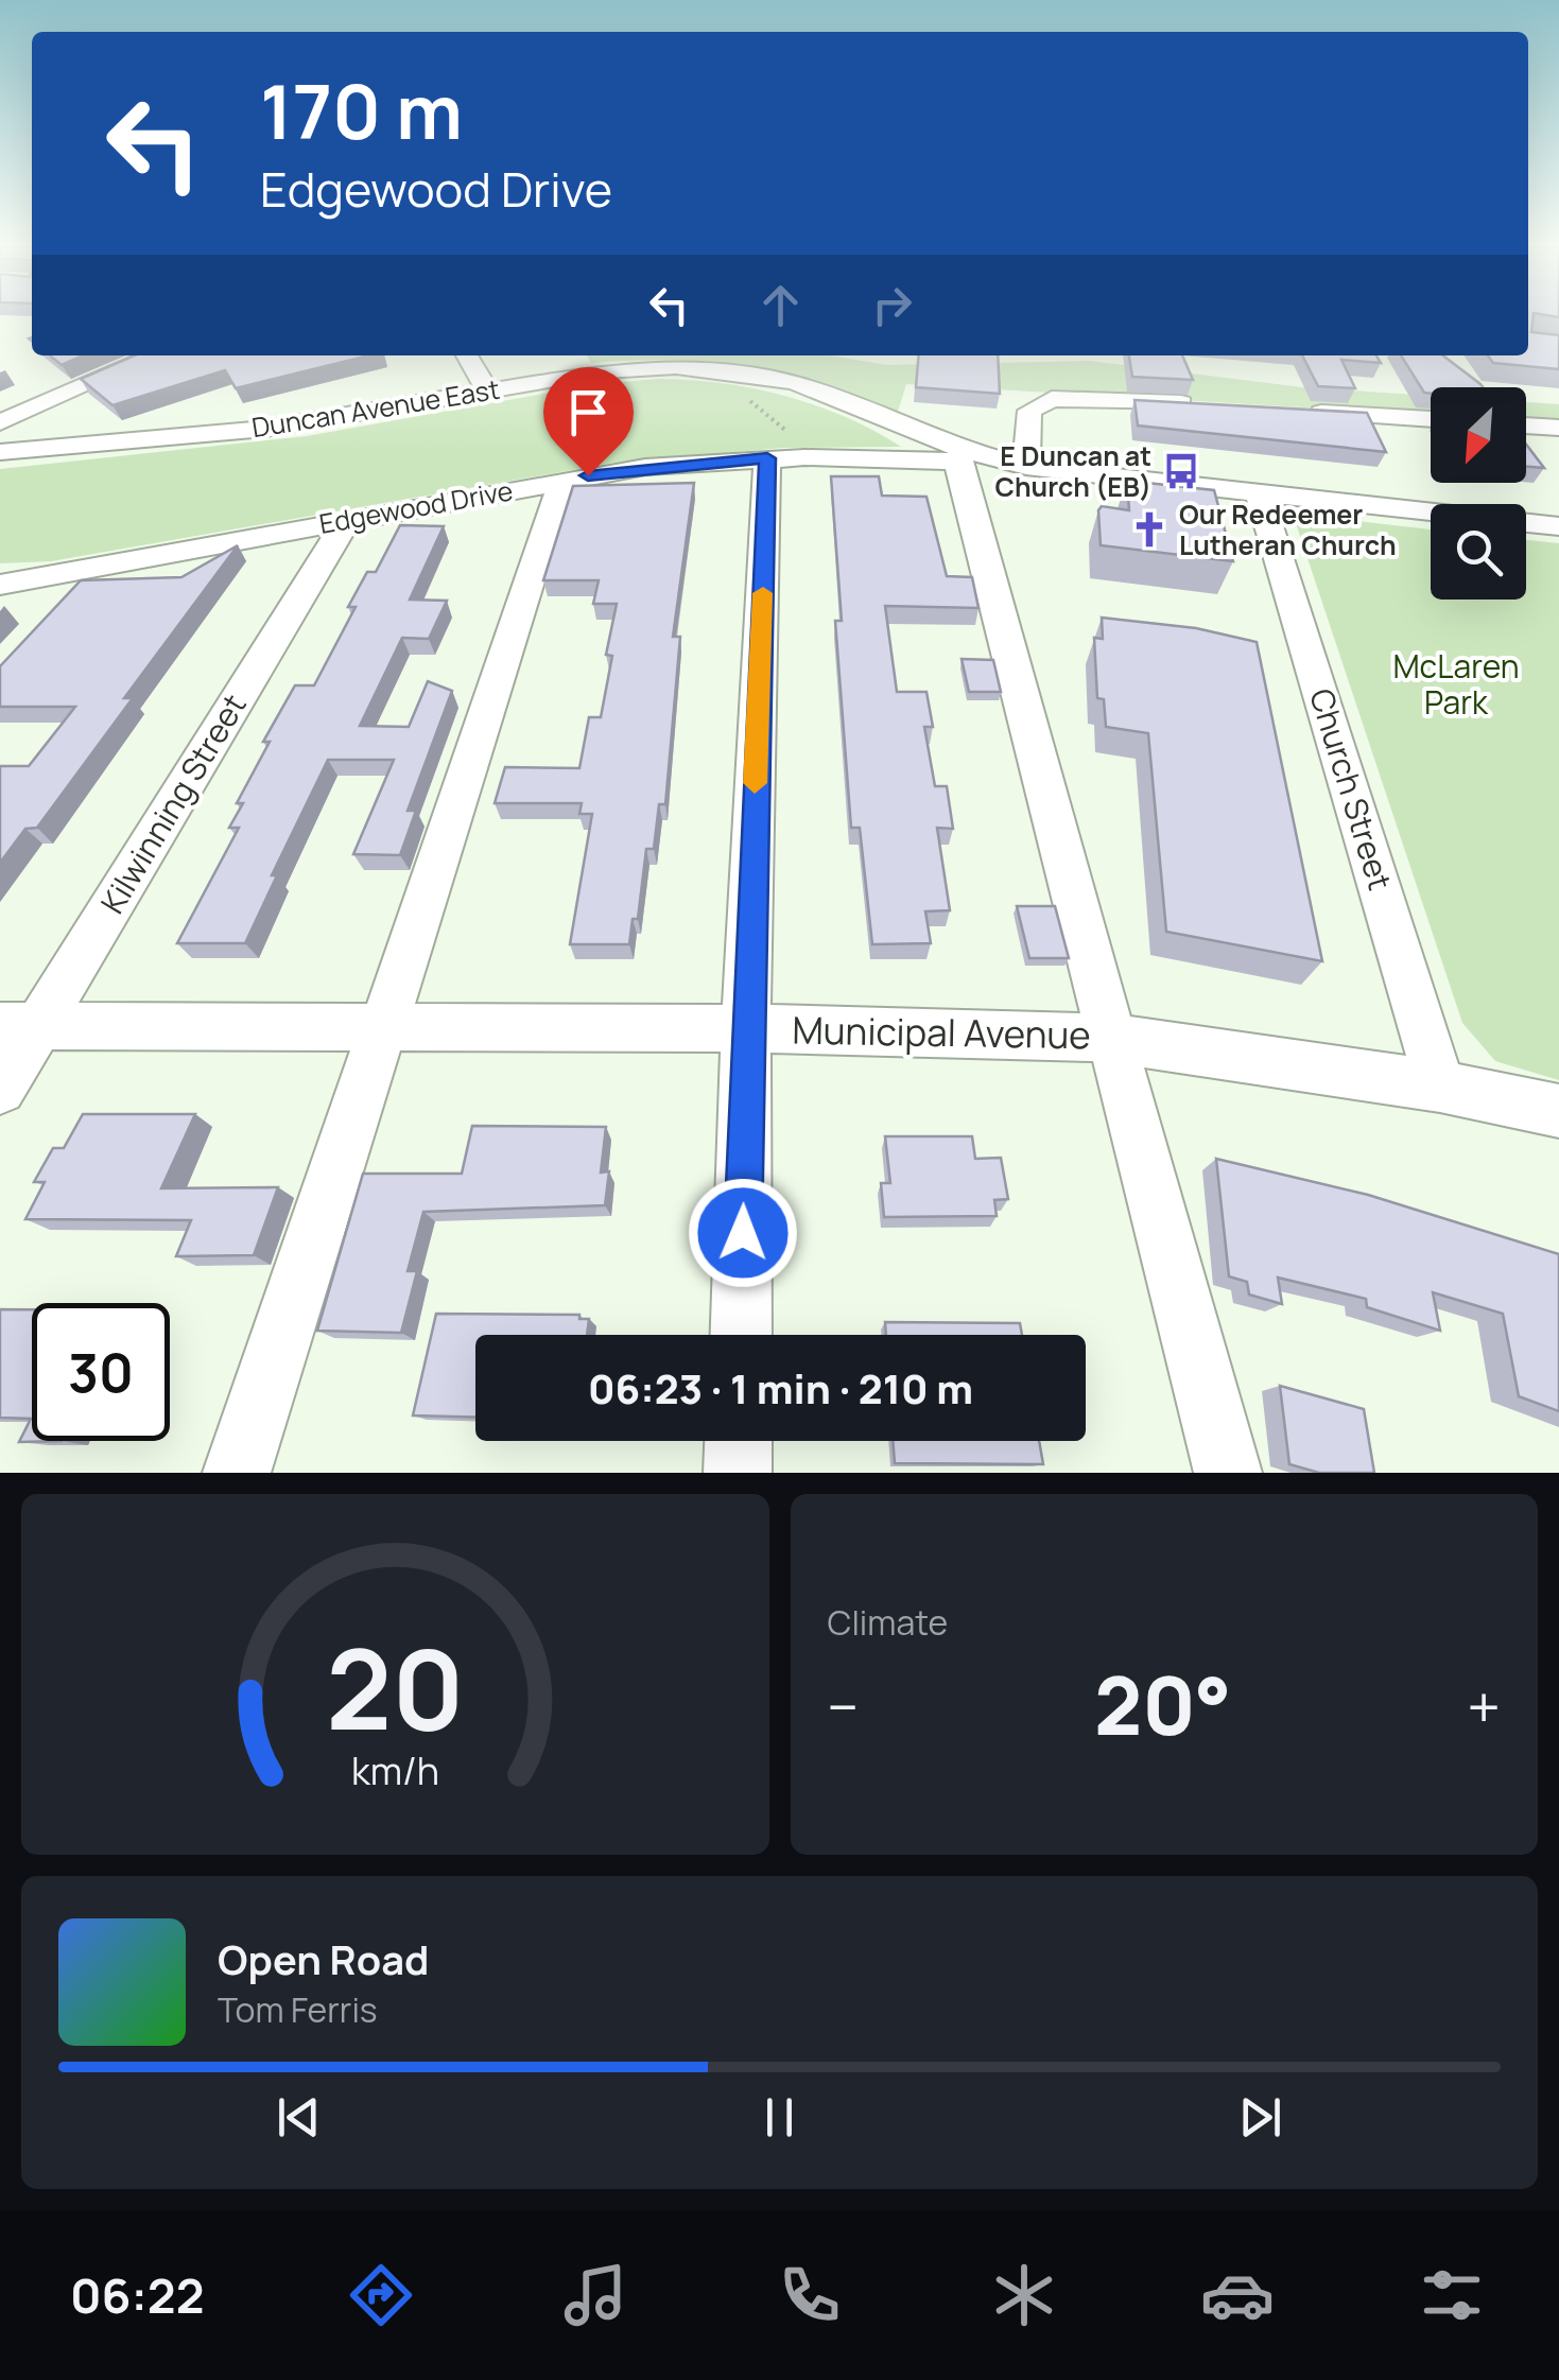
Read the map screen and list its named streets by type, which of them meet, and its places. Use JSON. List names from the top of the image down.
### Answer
{
  "streets": {
    "street": [
      "Duncan Avenue East",
      "Edgewood Drive",
      "Church Street",
      "Kilwinning Street",
      "Municipal Avenue"
    ]
  },
  "crossings": [
    ["Duncan Avenue East", "Edgewood Drive"],
    ["Duncan Avenue East", "Church Street"],
    ["Edgewood Drive", "Kilwinning Street"],
    ["Church Street", "Municipal Avenue"],
    ["Kilwinning Street", "Municipal Avenue"]
  ],
  "parks": ["McLaren Park"],
  "places": {
    "bus stop": ["E Duncan at Church (EB)"],
    "church": ["Our Redeemer Lutheran Church"]
  },
  "north": "bottom left",
  "page": {
    "turn": ["170 m", "Edgewood Drive"],
    "limit": "30",
    "trip": "06:23 · 1 min · 210 m",
    "tile": "Climate",
    "heat": ["−", "20°", "+"],
    "song": ["Open Road", "Tom Ferris"],
    "tabs": "06:22",
    "gauge": ["20", "km/h"]
  }
}
